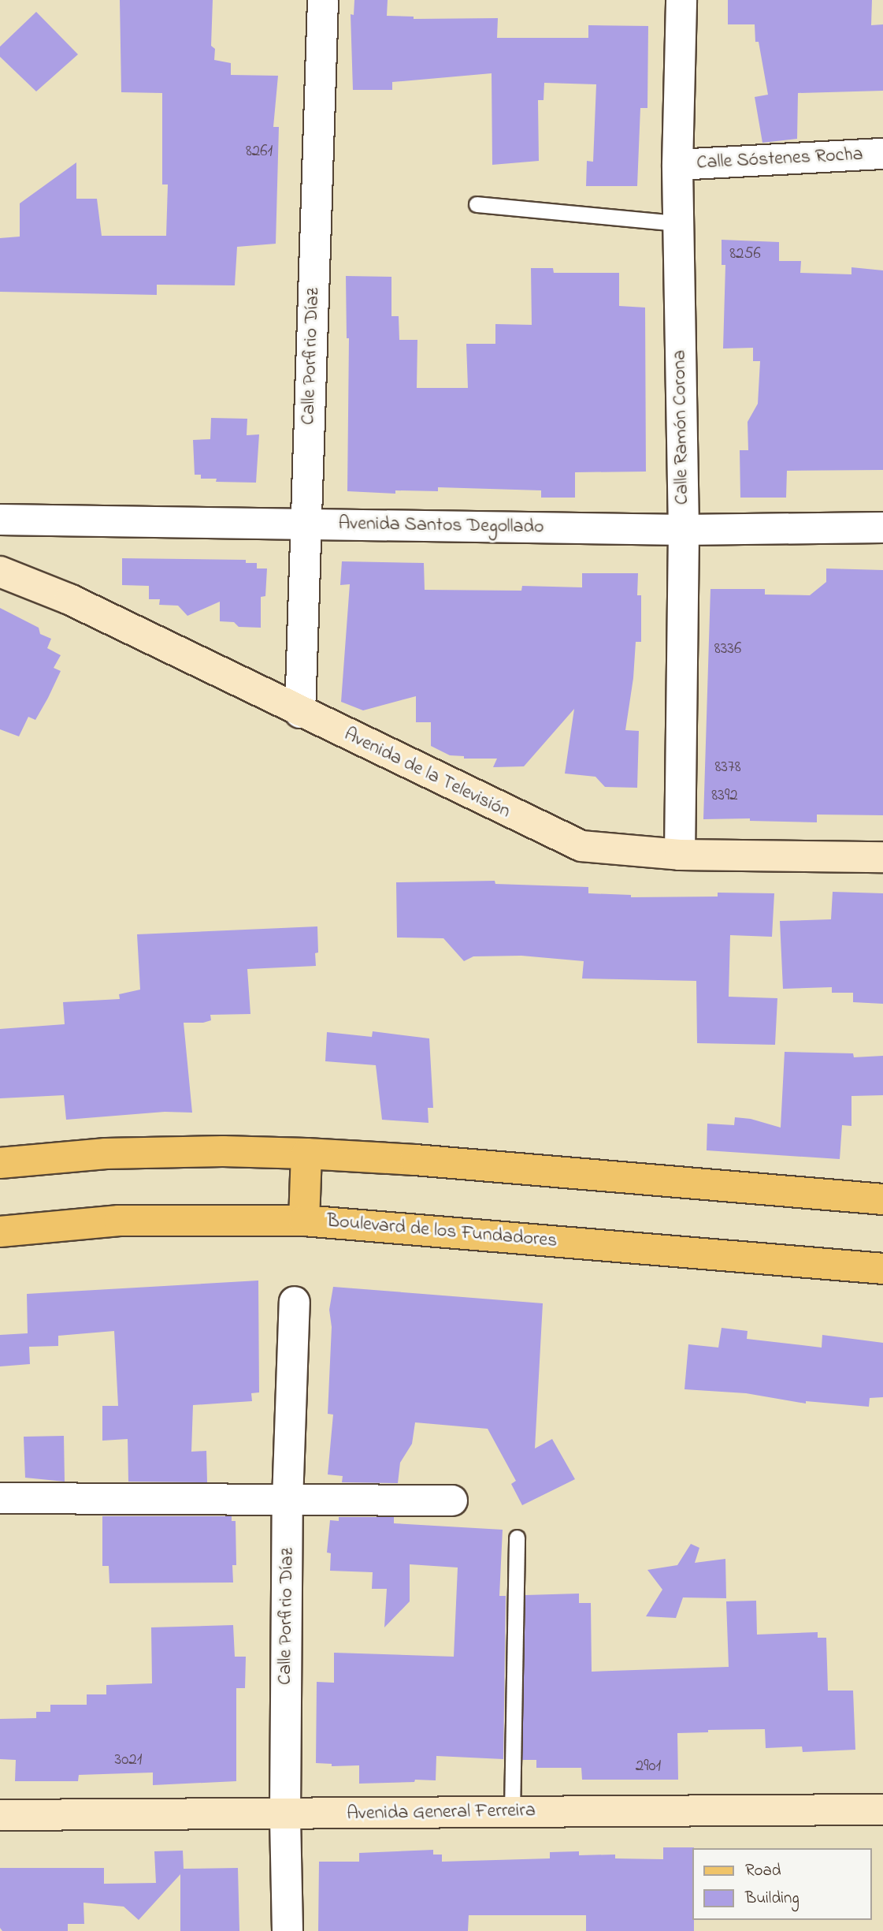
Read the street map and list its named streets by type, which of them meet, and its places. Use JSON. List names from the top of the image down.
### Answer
{
  "streets": {
    "main road": ["Avenida de la Televisión", "Boulevard de los Fundadores", "Avenida General Ferreira"],
    "street": [
      "Calle Sóstenes Rocha",
      "Calle Porfirio Díaz",
      "Calle Ramón Corona",
      "Avenida Santos Degollado"
    ]
  },
  "crossings": [
    ["Calle Sóstenes Rocha", "Calle Ramón Corona"],
    ["Calle Porfirio Díaz", "Avenida Santos Degollado"],
    ["Calle Porfirio Díaz", "Avenida de la Televisión"],
    ["Calle Porfirio Díaz", "Avenida General Ferreira"],
    ["Calle Ramón Corona", "Avenida Santos Degollado"],
    ["Calle Ramón Corona", "Avenida de la Televisión"]
  ],
  "house_numbers": [
    "8261",
    "8256",
    "8336",
    "8378",
    "8392",
    "3021",
    "2901"
  ],
  "legend": ["Road", "Building"]
}
